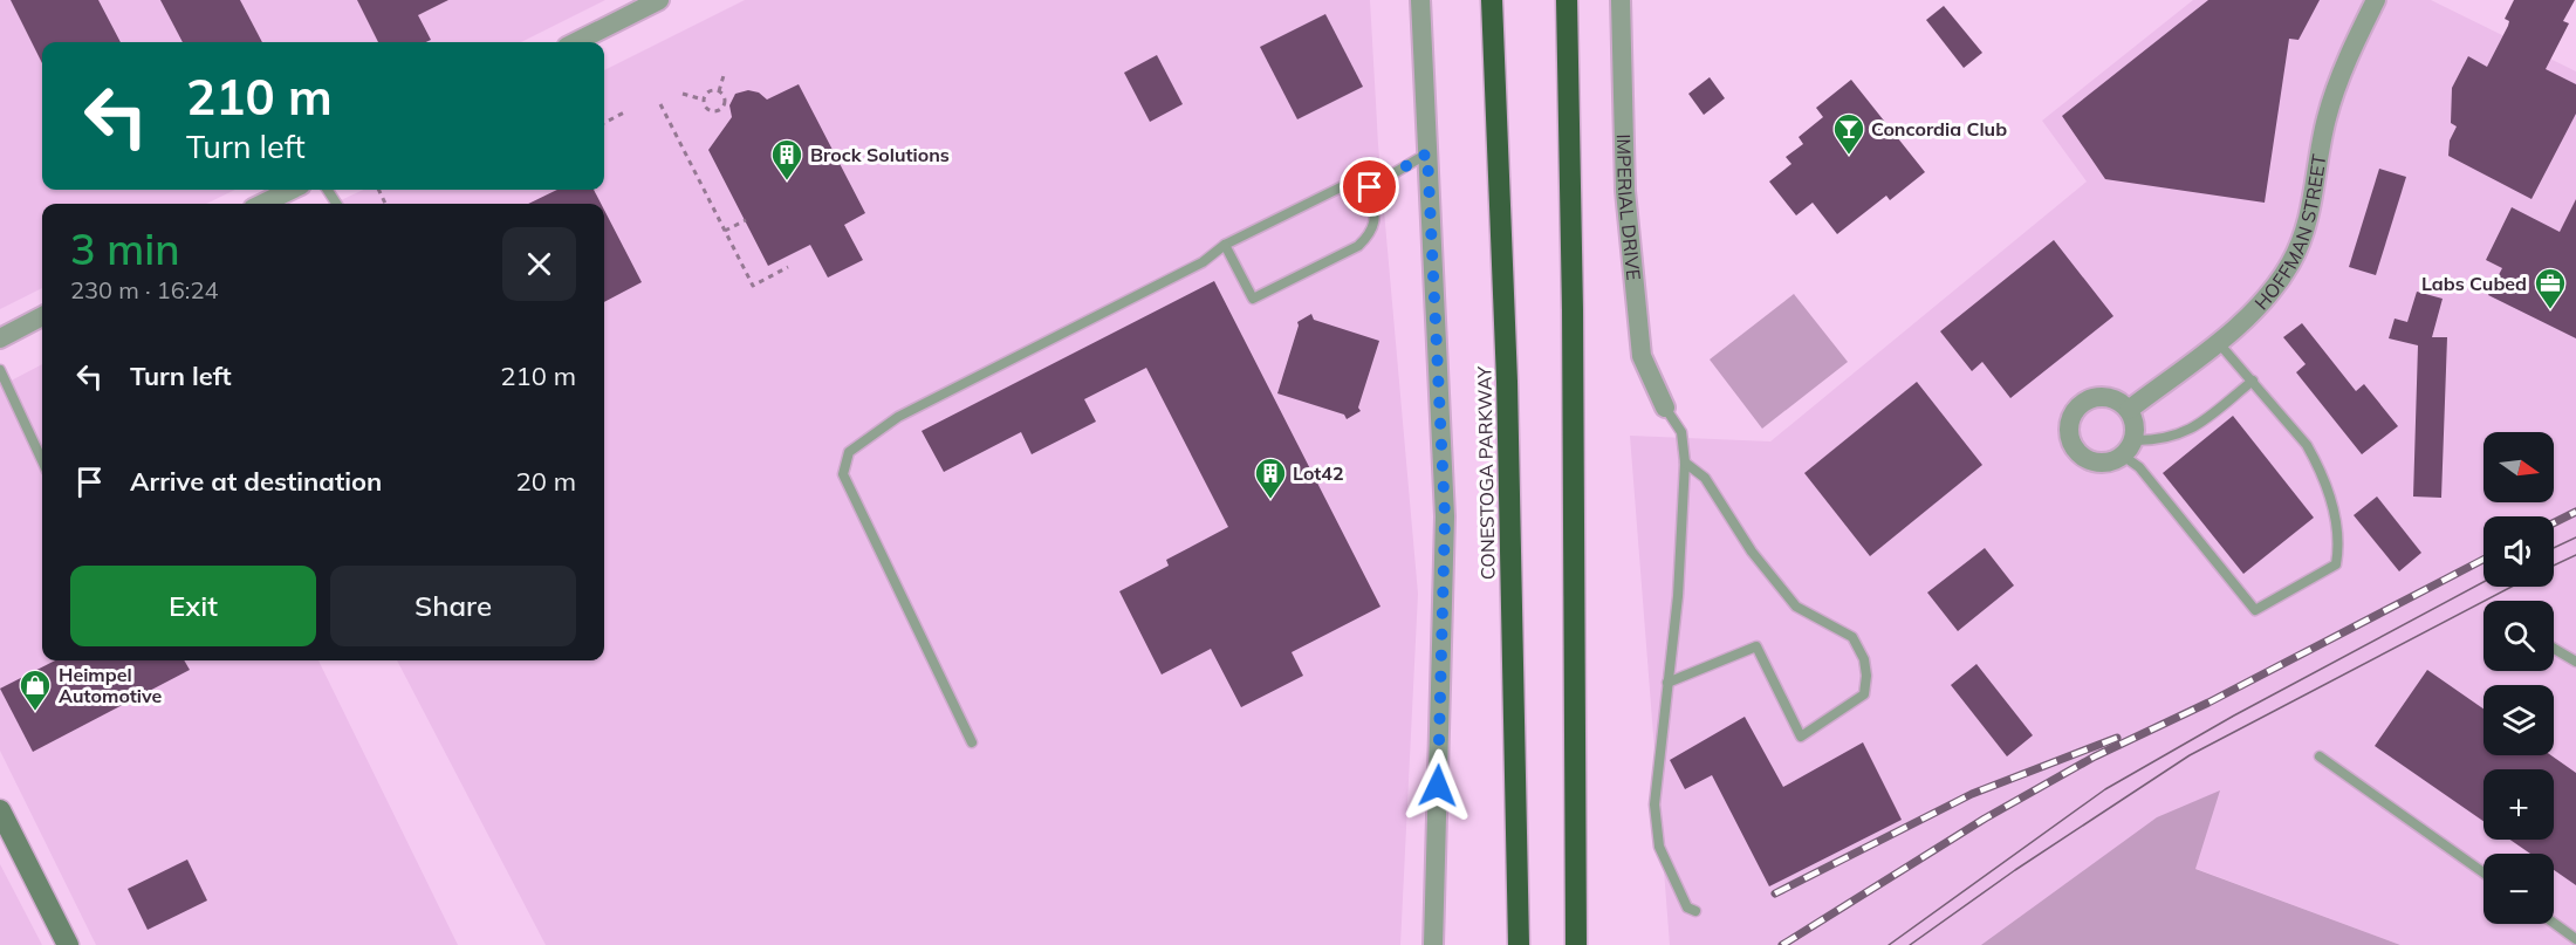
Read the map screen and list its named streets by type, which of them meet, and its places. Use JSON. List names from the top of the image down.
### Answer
{
  "streets": {
    "highway": ["CONESTOGA PARKWAY"],
    "street": ["IMPERIAL DRIVE", "HOFFMAN STREET"]
  },
  "places": {
    "bar": ["Concordia Club"],
    "building": ["Brock Solutions", "Lot42"],
    "office": ["Labs Cubed"],
    "shop": ["Heimpel Automotive"]
  },
  "north": "right",
  "page": {
    "turn": ["210 m", "Turn left"],
    "heading": ["3 min", "230 m · 16:24"],
    "list": [
      {
        "name": "Turn left",
        "value": "210 m"
      },
      {
        "name": "Arrive at destination",
        "value": "20 m"
      }
    ],
    "map_buttons": ["+", "−"],
    "buttons": ["Exit", "Share"]
  }
}
